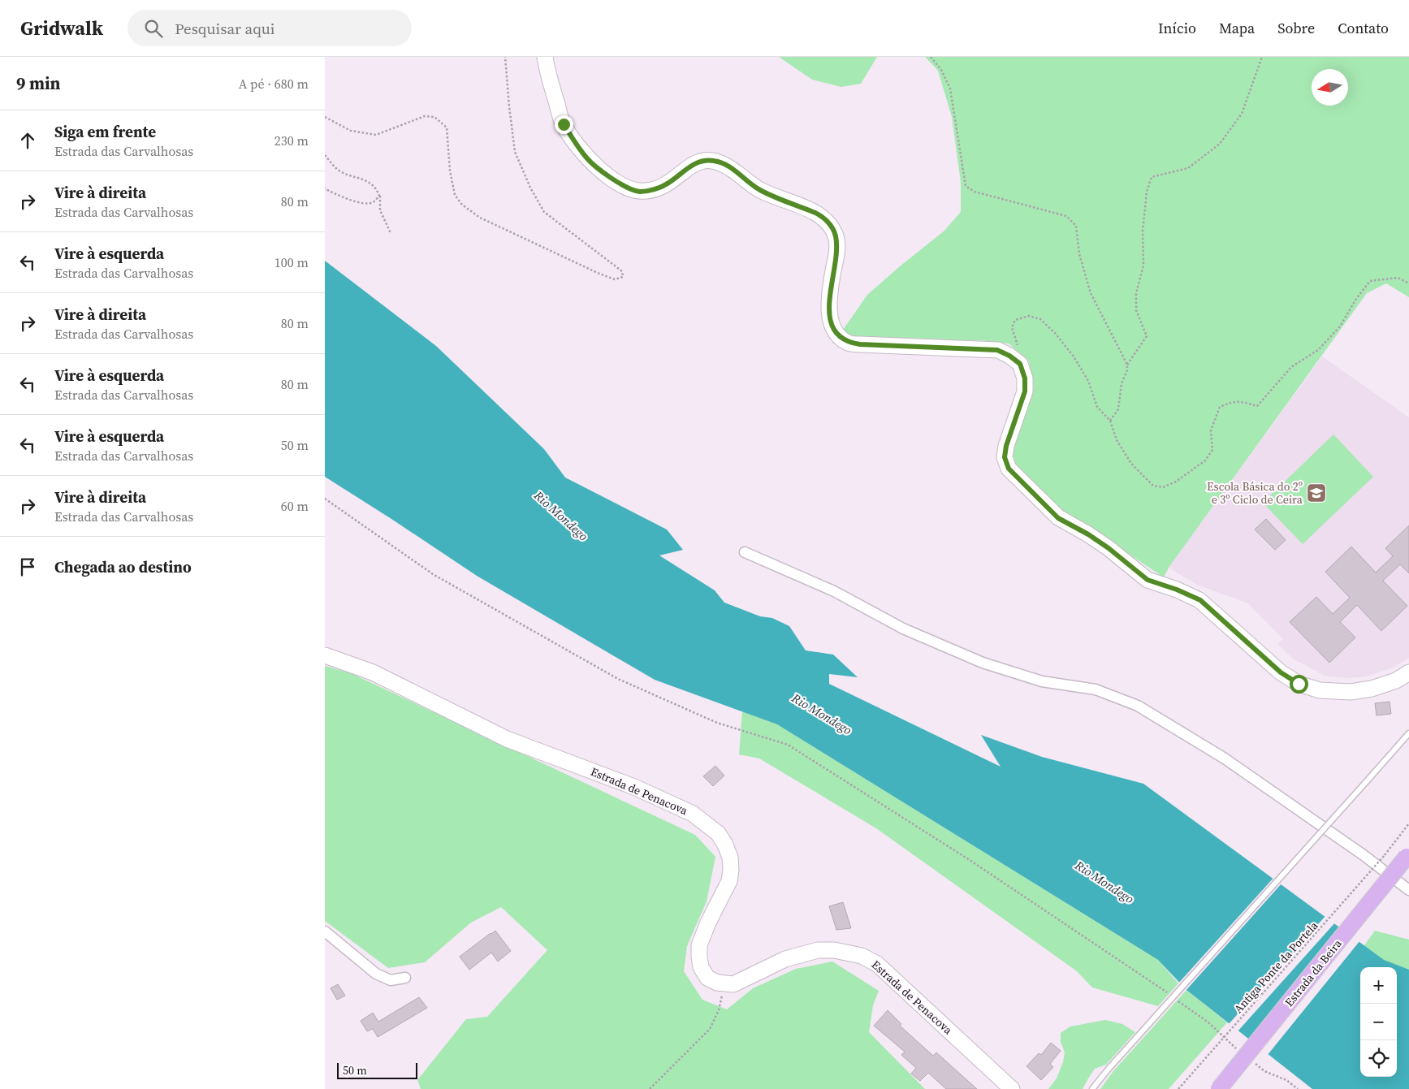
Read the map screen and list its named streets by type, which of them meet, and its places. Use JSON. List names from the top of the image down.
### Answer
{
  "streets": {
    "main road": ["Estrada da Beira"],
    "street": ["Estrada de Penacova"],
    "path": ["Antiga Ponte da Portela"]
  },
  "water": ["Rio Mondego"],
  "places": {
    "school or university": ["Escola Básica do 2º e 3º Ciclo de Ceira"]
  },
  "scale_bar": "50 m",
  "north": "left",
  "page": {
    "header": "Gridwalk",
    "search": "Pesquisar aqui",
    "nav": [
      "Início",
      "Mapa",
      "Sobre",
      "Contato"
    ],
    "heading": ["9 min", "A pé · 680 m"],
    "list": [
      ["Siga em frente", "Estrada das Carvalhosas", "230 m"],
      ["Vire à direita", "Estrada das Carvalhosas", "80 m"],
      ["Vire à esquerda", "Estrada das Carvalhosas", "100 m"],
      ["Vire à direita", "Estrada das Carvalhosas", "80 m"],
      ["Vire à esquerda", "Estrada das Carvalhosas", "80 m"],
      ["Vire à esquerda", "Estrada das Carvalhosas", "50 m"],
      ["Vire à direita", "Estrada das Carvalhosas", "60 m"],
      "Chegada ao destino"
    ],
    "map_buttons": ["+", "−"],
    "scale": "50 m"
  }
}
